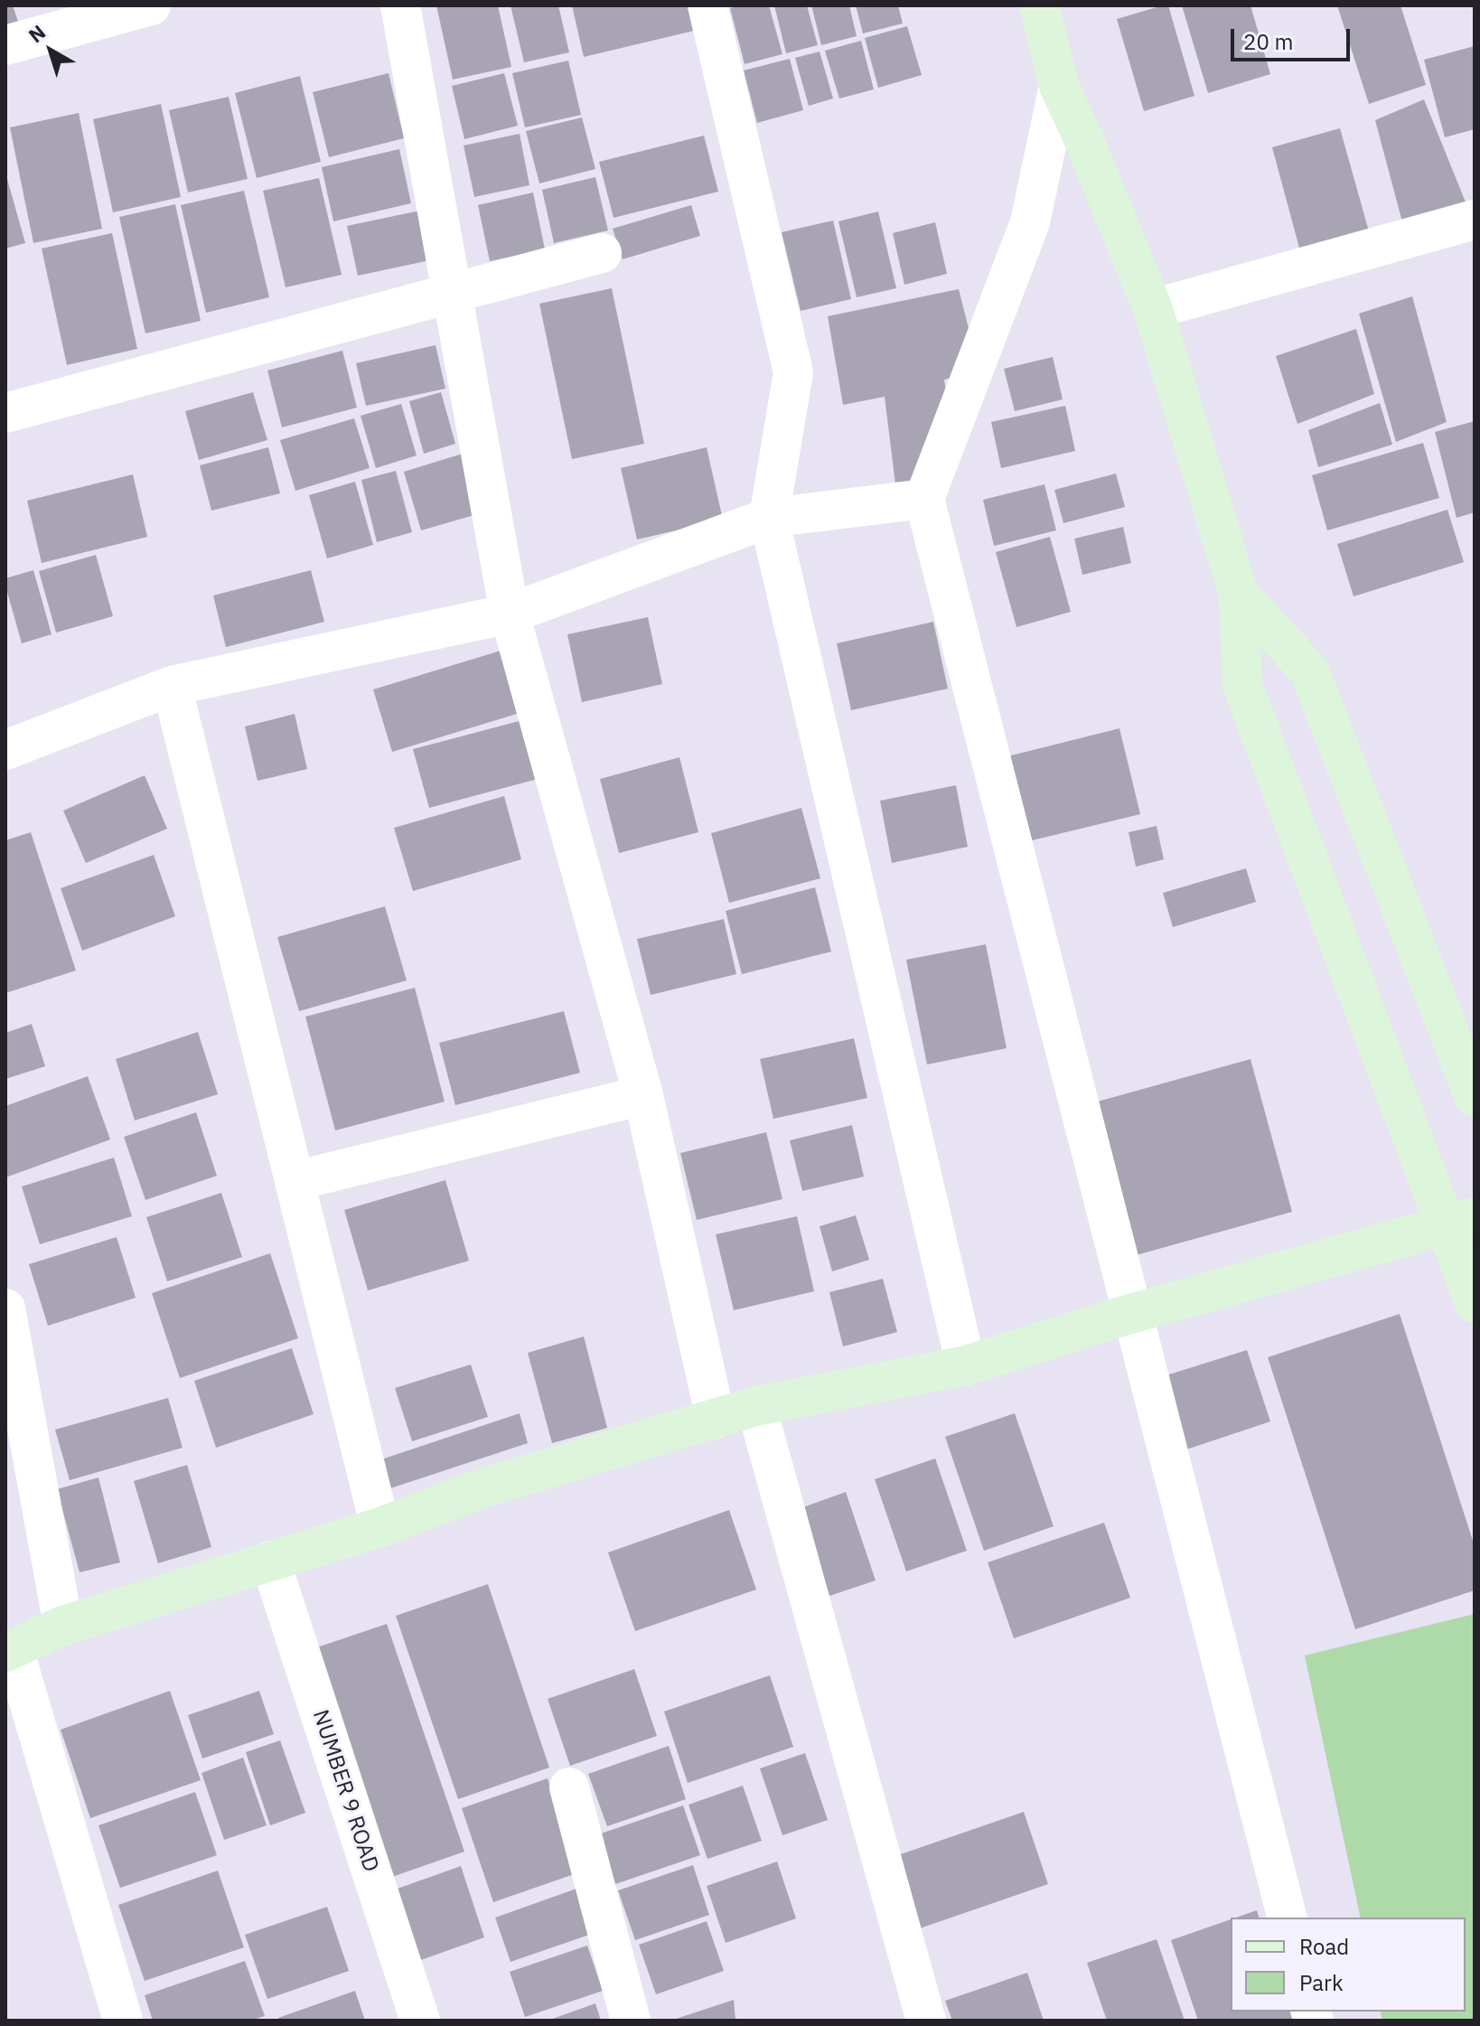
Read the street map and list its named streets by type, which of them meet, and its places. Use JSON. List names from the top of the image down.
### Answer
{
  "streets": {
    "street": ["NUMBER 9 ROAD"]
  },
  "legend": ["Road", "Park"],
  "scale_bar": "20 m",
  "north": "top left"
}
